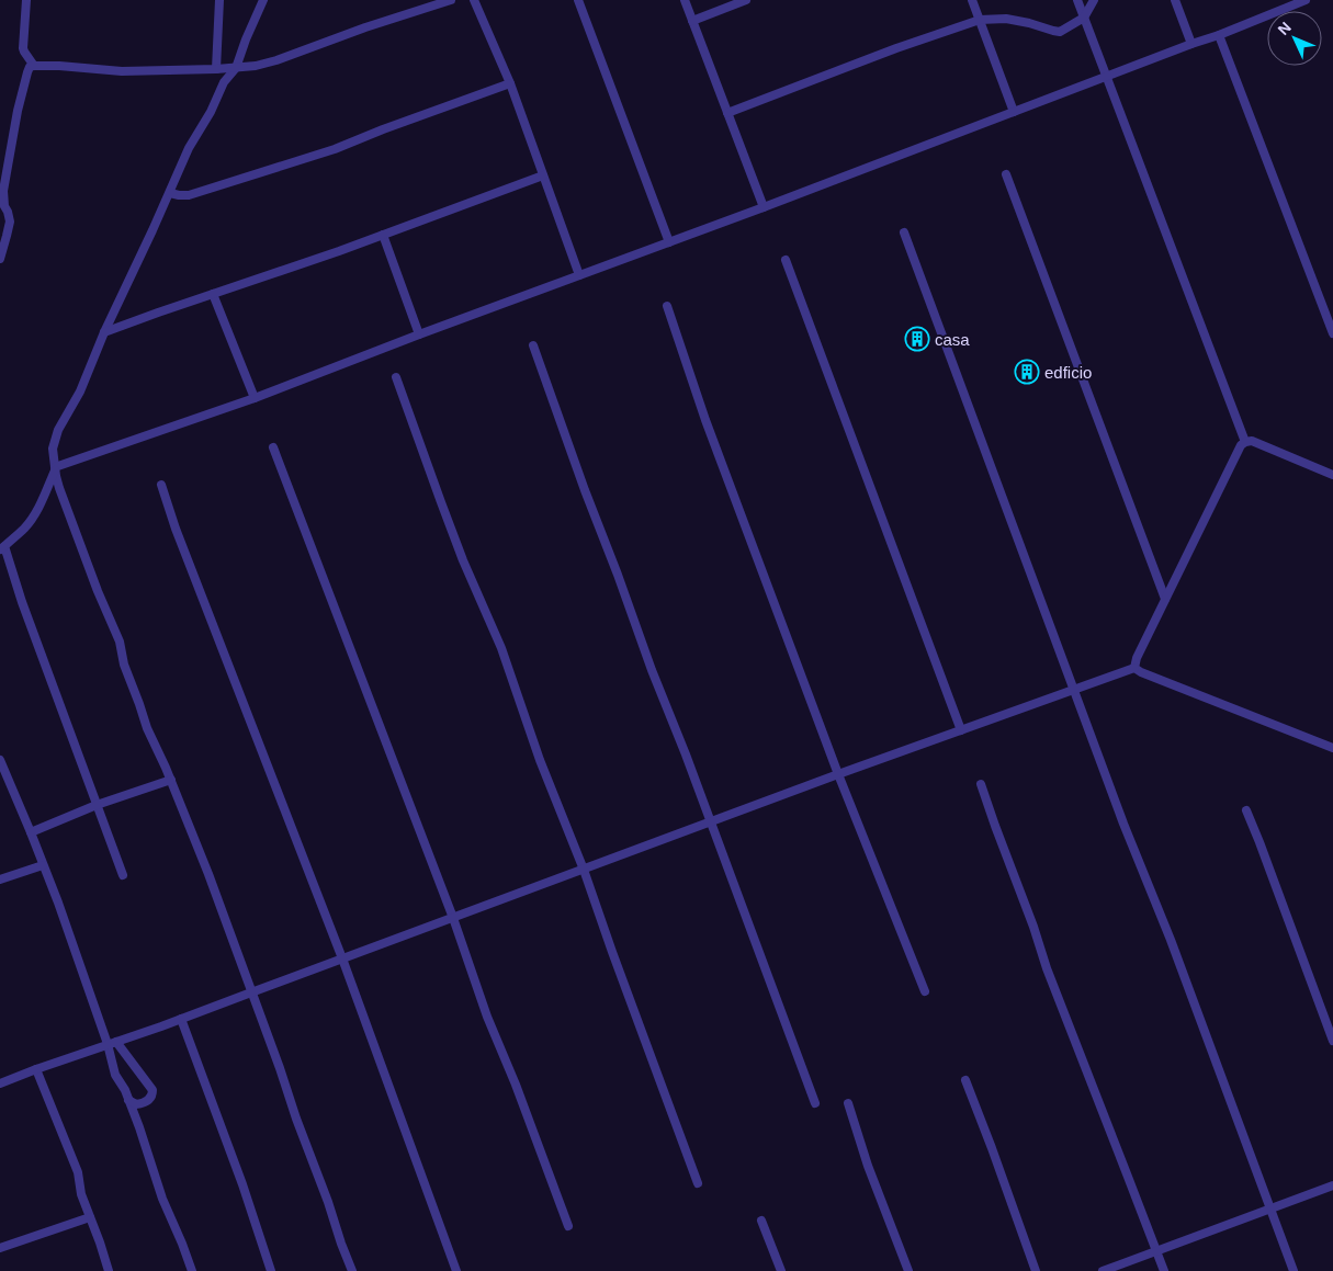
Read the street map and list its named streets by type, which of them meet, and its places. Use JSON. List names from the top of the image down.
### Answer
{
  "places": {
    "building": ["casa", "edficio"]
  },
  "north": "top left"
}
